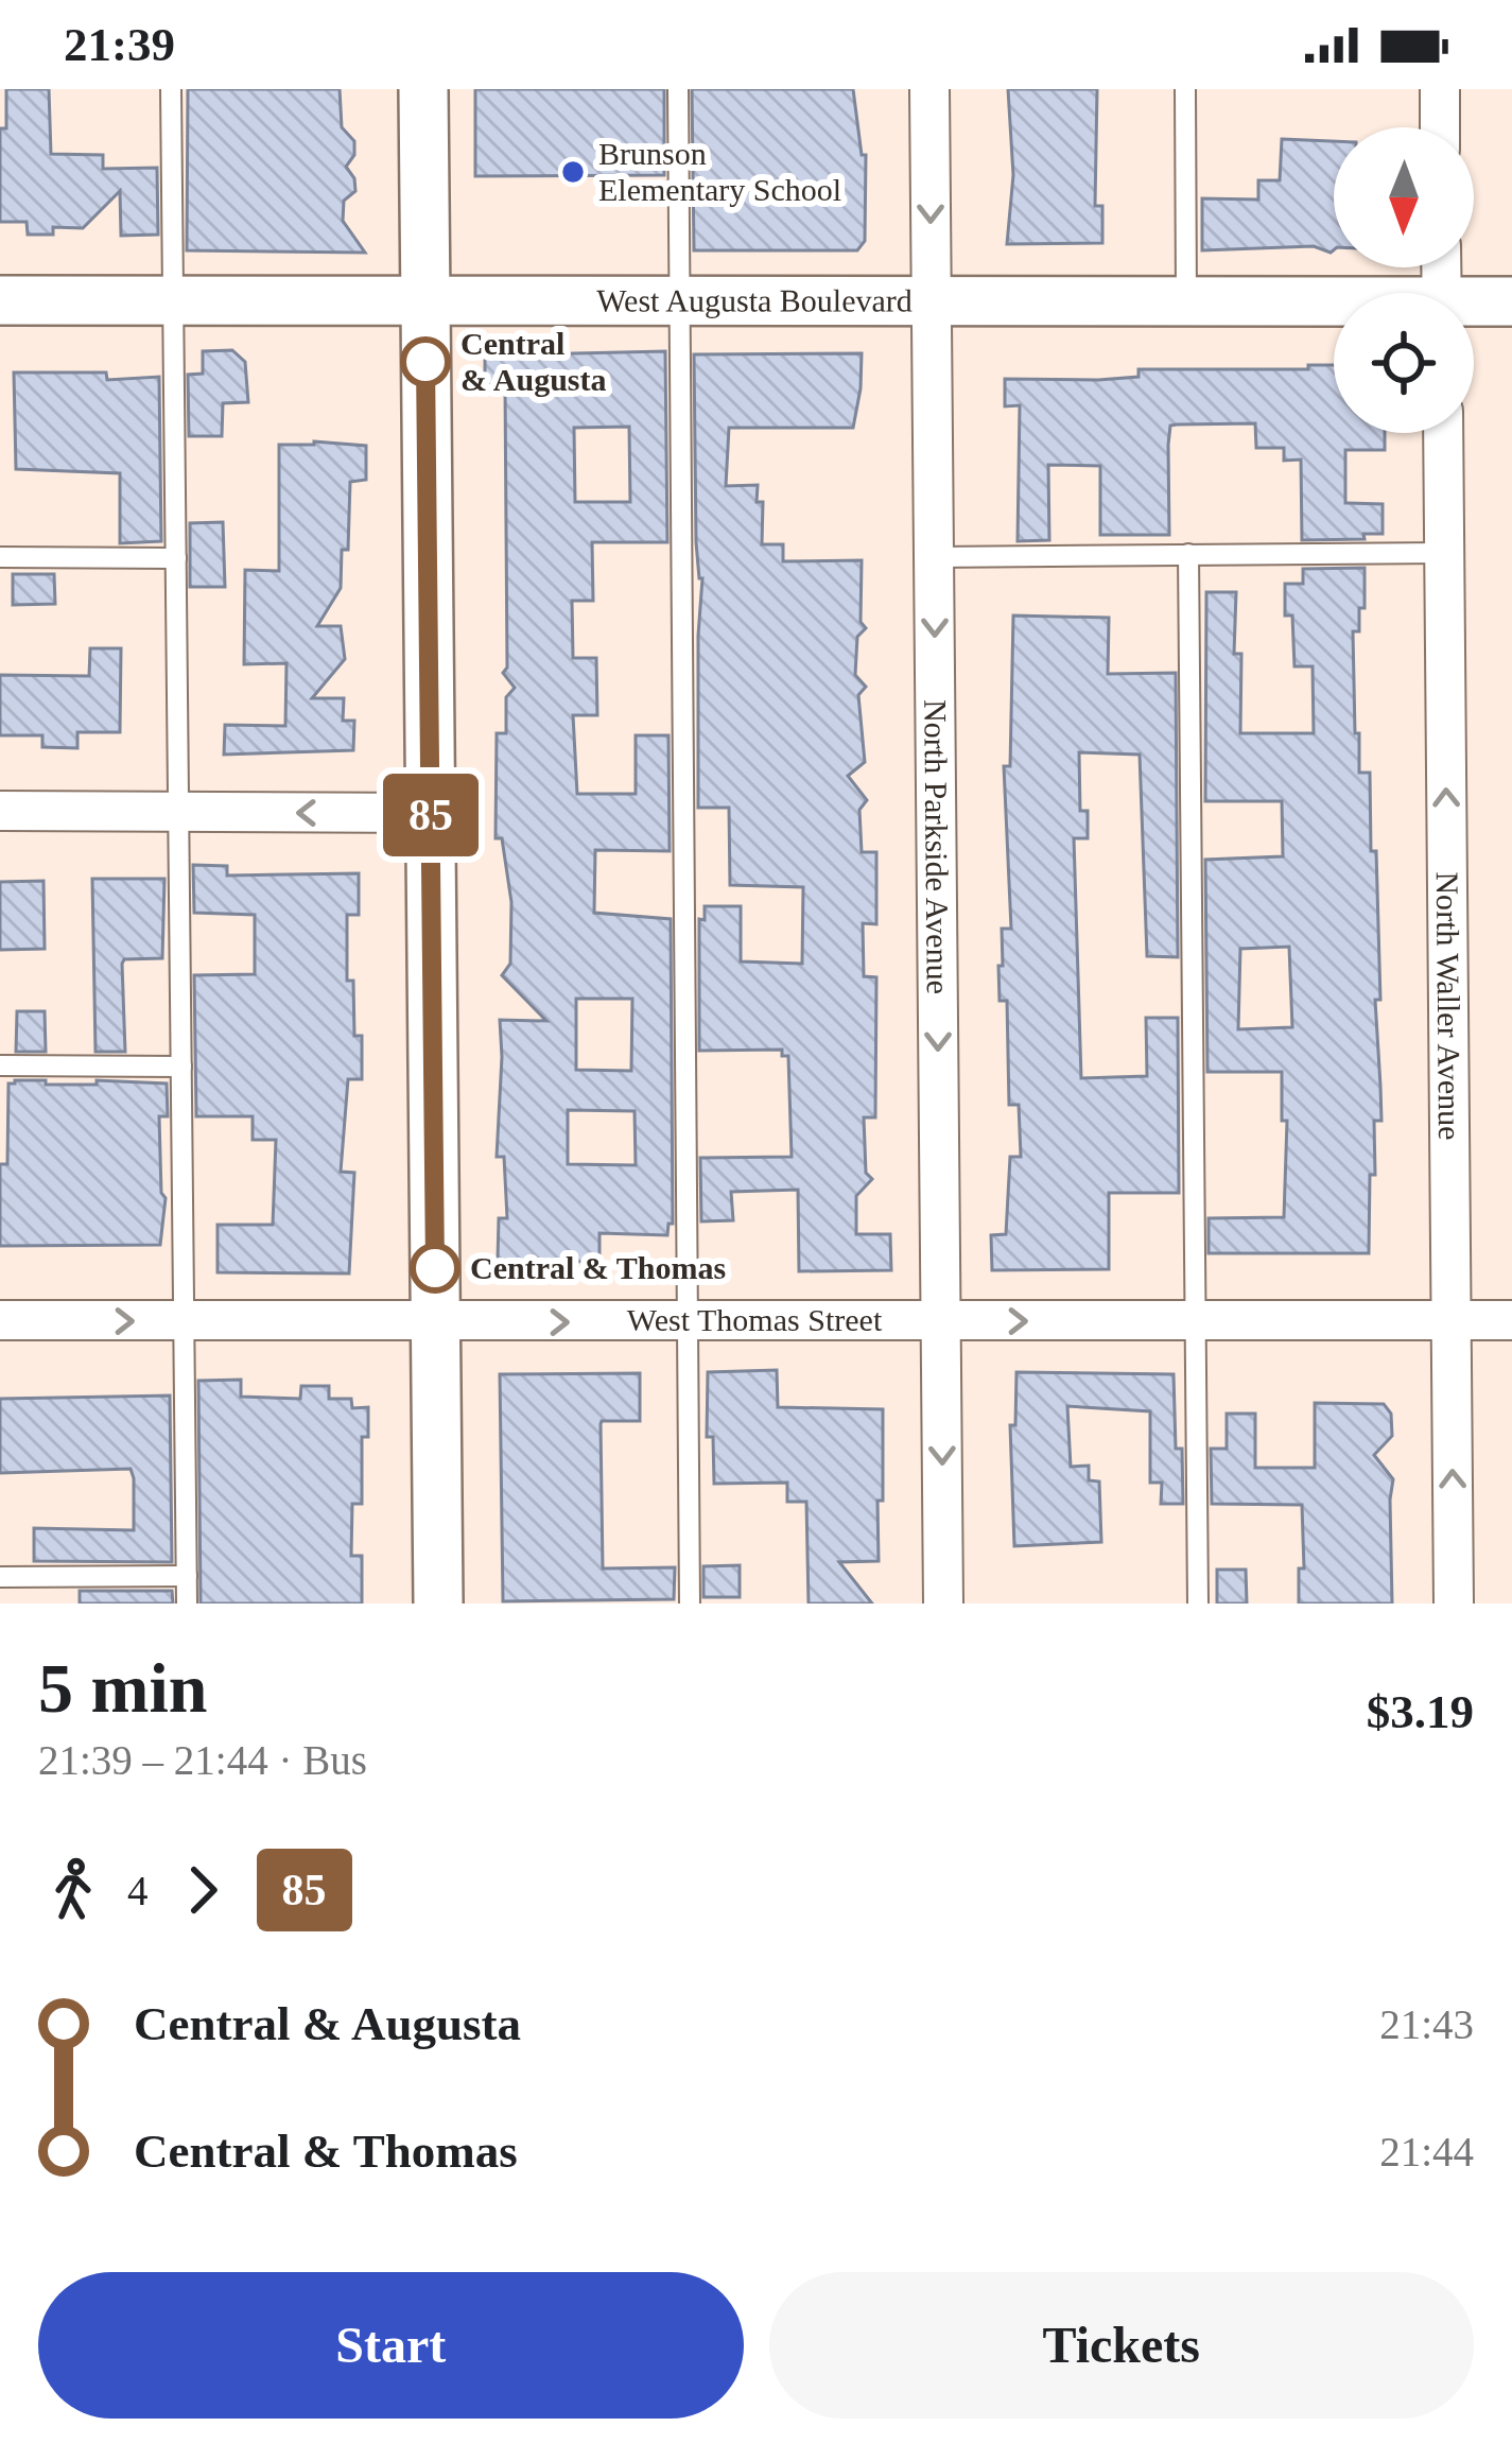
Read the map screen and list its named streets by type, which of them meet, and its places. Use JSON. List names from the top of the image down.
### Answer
{
  "streets": {
    "street": [
      "West Augusta Boulevard",
      "North Parkside Avenue",
      "North Waller Avenue",
      "West Thomas Street"
    ]
  },
  "crossings": [
    ["West Augusta Boulevard", "North Parkside Avenue"],
    ["North Parkside Avenue", "West Thomas Street"],
    ["North Waller Avenue", "West Thomas Street"]
  ],
  "one_way": ["North Parkside Avenue", "North Waller Avenue", "West Thomas Street"],
  "places": ["Brunson Elementary School", "Central & Augusta", "Central & Thomas"],
  "lines": ["bus line 85"],
  "north": "bottom",
  "page": {
    "status": "21:39",
    "on_map": "85",
    "heading": ["5 min", "21:39 – 21:44 · Bus", "$3.19"],
    "legs": ["4", "85"],
    "list": [
      {
        "name": "Central & Augusta",
        "value": "21:43"
      },
      {
        "name": "Central & Thomas",
        "value": "21:44"
      }
    ],
    "buttons": ["Start", "Tickets"]
  }
}
